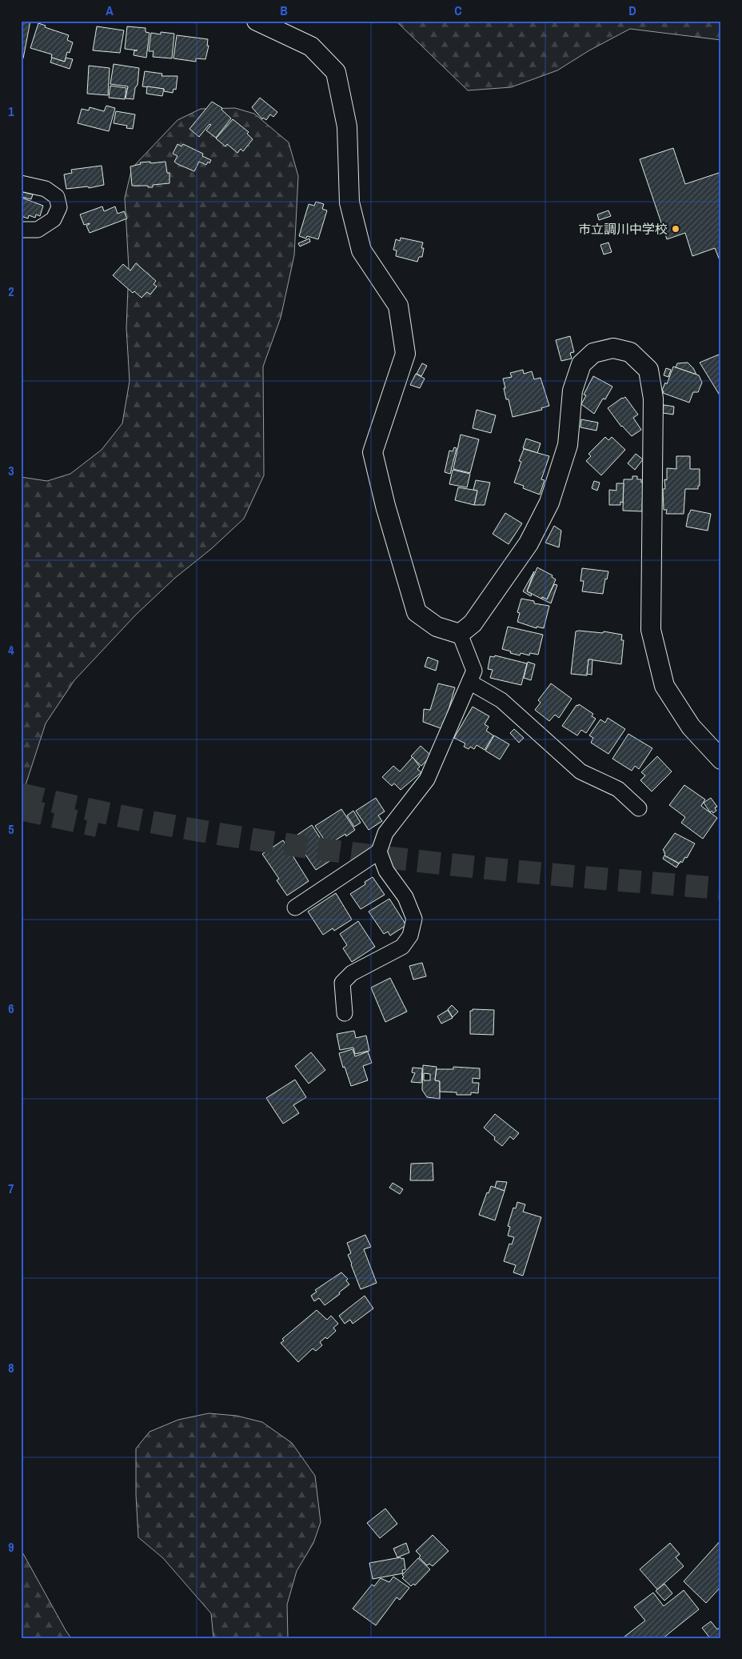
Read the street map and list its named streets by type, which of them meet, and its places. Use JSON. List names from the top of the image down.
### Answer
{
  "places": ["市立調川中学校"],
  "grid": {
    "columns": [
      "A",
      "B",
      "C",
      "D"
    ],
    "rows": [
      "1",
      "2",
      "3",
      "4",
      "5",
      "6",
      "7",
      "8",
      "9"
    ]
  }
}
